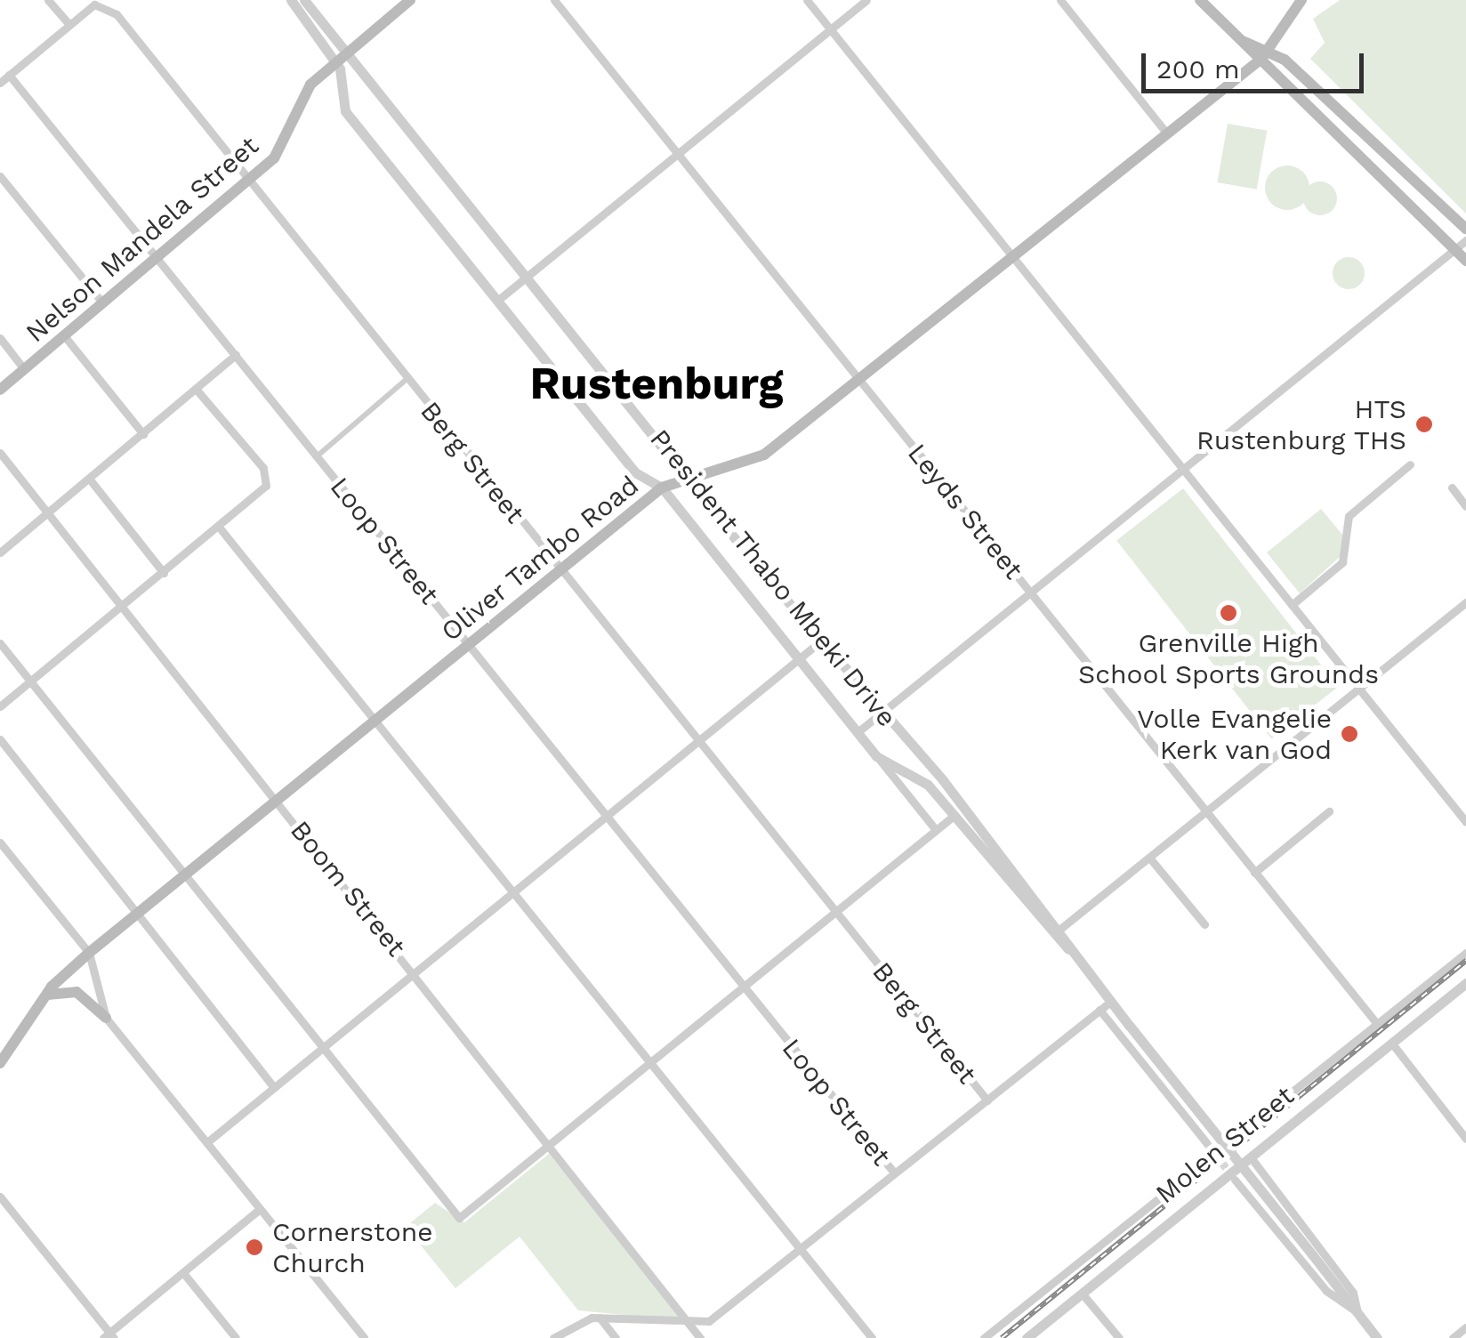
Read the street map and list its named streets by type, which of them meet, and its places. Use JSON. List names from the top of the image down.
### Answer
{
  "streets": {
    "main road": ["Nelson Mandela Street", "Oliver Tambo Road"],
    "street": [
      "Berg Street",
      "Leyds Street",
      "Loop Street",
      "President Thabo Mbeki Drive",
      "Boom Street",
      "Molen Street"
    ]
  },
  "crossings": [
    ["Nelson Mandela Street", "Berg Street"],
    ["Nelson Mandela Street", "Loop Street"],
    ["Nelson Mandela Street", "President Thabo Mbeki Drive"],
    ["Berg Street", "Oliver Tambo Road"],
    ["Leyds Street", "Oliver Tambo Road"],
    ["Leyds Street", "Molen Street"],
    ["Loop Street", "Oliver Tambo Road"],
    ["Oliver Tambo Road", "President Thabo Mbeki Drive"],
    ["Oliver Tambo Road", "Boom Street"]
  ],
  "districts": ["Rustenburg"],
  "places": [
    "HTS Rustenburg THS",
    "Grenville High School Sports Grounds",
    "Volle Evangelie Kerk van God",
    "Cornerstone Church"
  ],
  "scale_bar": "200 m"
}
